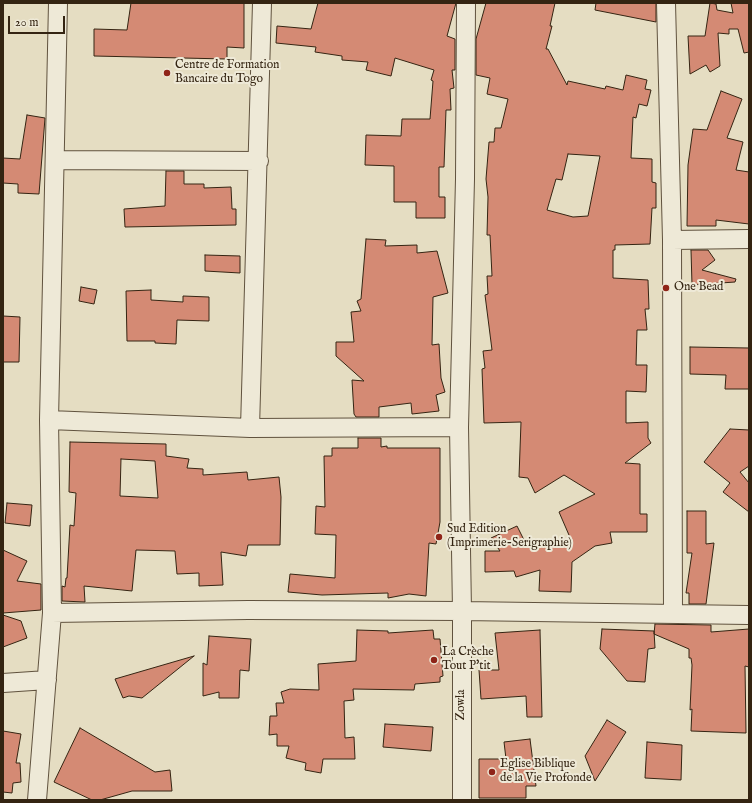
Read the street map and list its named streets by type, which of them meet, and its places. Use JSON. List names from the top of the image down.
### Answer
{
  "streets": {
    "street": ["Zowla"]
  },
  "places": [
    "Centre de Formation Bancaire du Togo",
    "One Bead",
    "Sud Edition (Imprimerie-Serigraphie)",
    "La Crèche Tout P'tit",
    "Eglise Biblique de la Vie Profonde"
  ],
  "scale_bar": "20 m"
}
